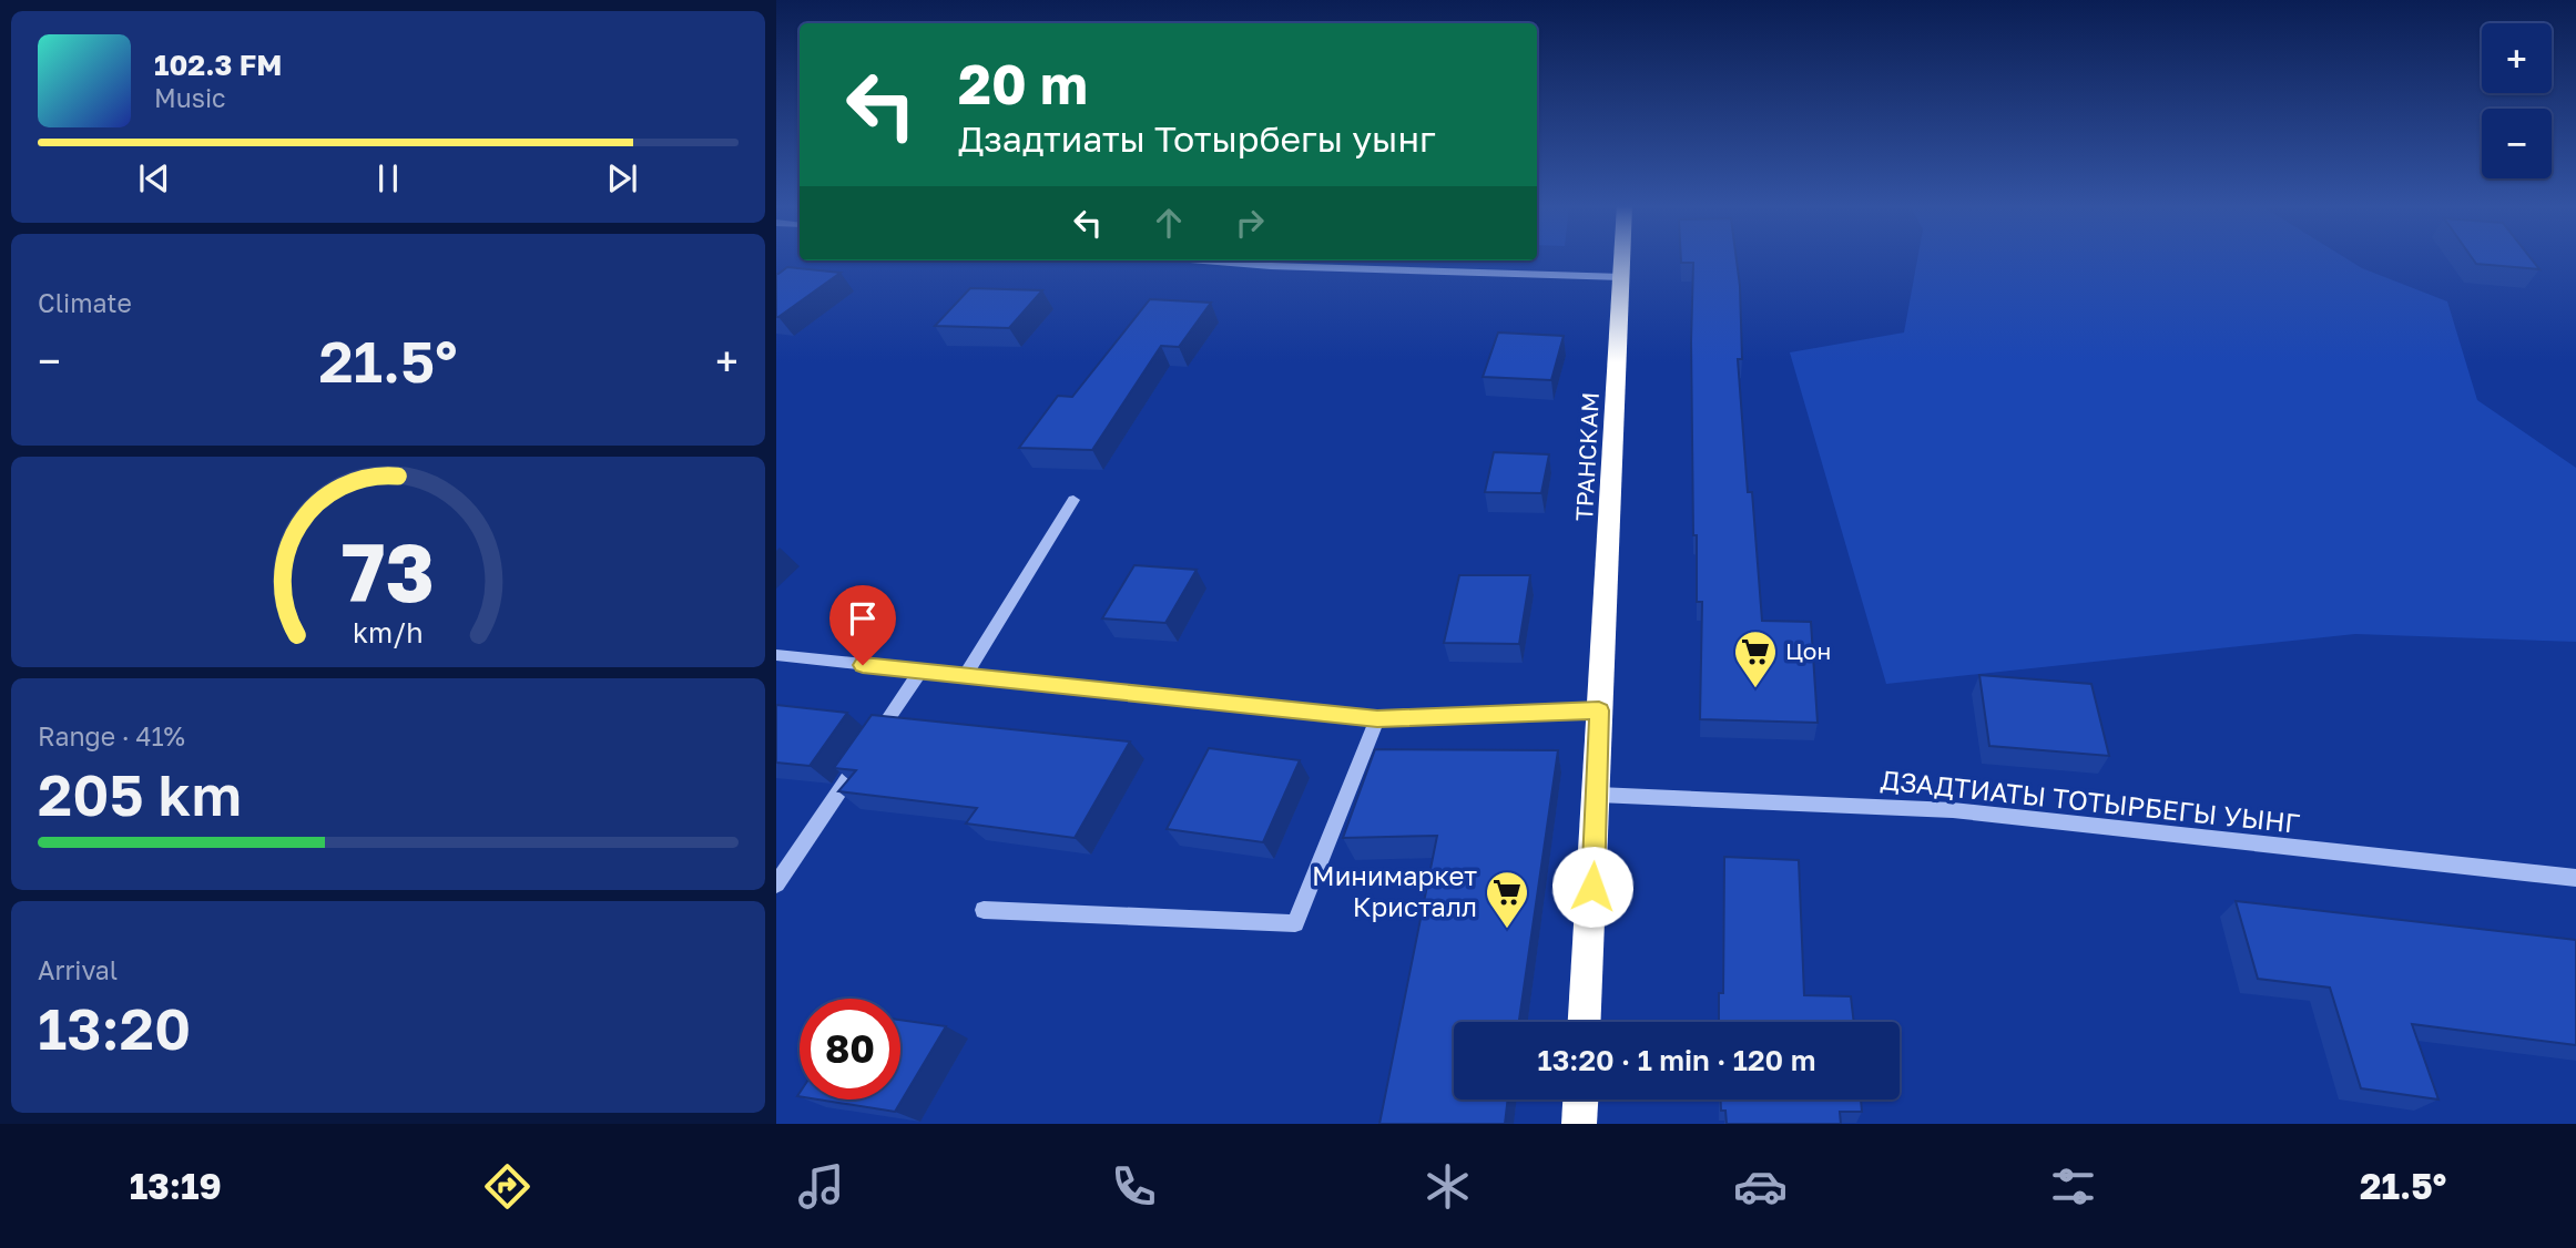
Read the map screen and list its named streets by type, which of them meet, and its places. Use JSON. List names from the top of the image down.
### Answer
{
  "streets": {
    "highway": ["ТРАНСКАМ"],
    "street": ["ДЗАДТИАТЫ ТОТЫРБЕГЫ УЫНГ"]
  },
  "crossings": [
    ["ТРАНСКАМ", "ДЗАДТИАТЫ ТОТЫРБЕГЫ УЫНГ"]
  ],
  "places": {
    "supermarket": ["Цон", "Минимаркет Кристалл"]
  },
  "page": {
    "map_buttons": ["+", "−"],
    "turn": ["20 m", "Дзадтиаты Тотырбегы уынг"],
    "song": ["102.3 FM", "Music"],
    "tile": [
      "Climate",
      ["Range · 41%", "205 km"],
      ["Arrival", "13:20"]
    ],
    "heat": ["−", "21.5°", "+"],
    "limit": "80",
    "trip": "13:20 · 1 min · 120 m",
    "tabs": ["13:19", "21.5°"],
    "gauge": ["73", "km/h"]
  }
}
